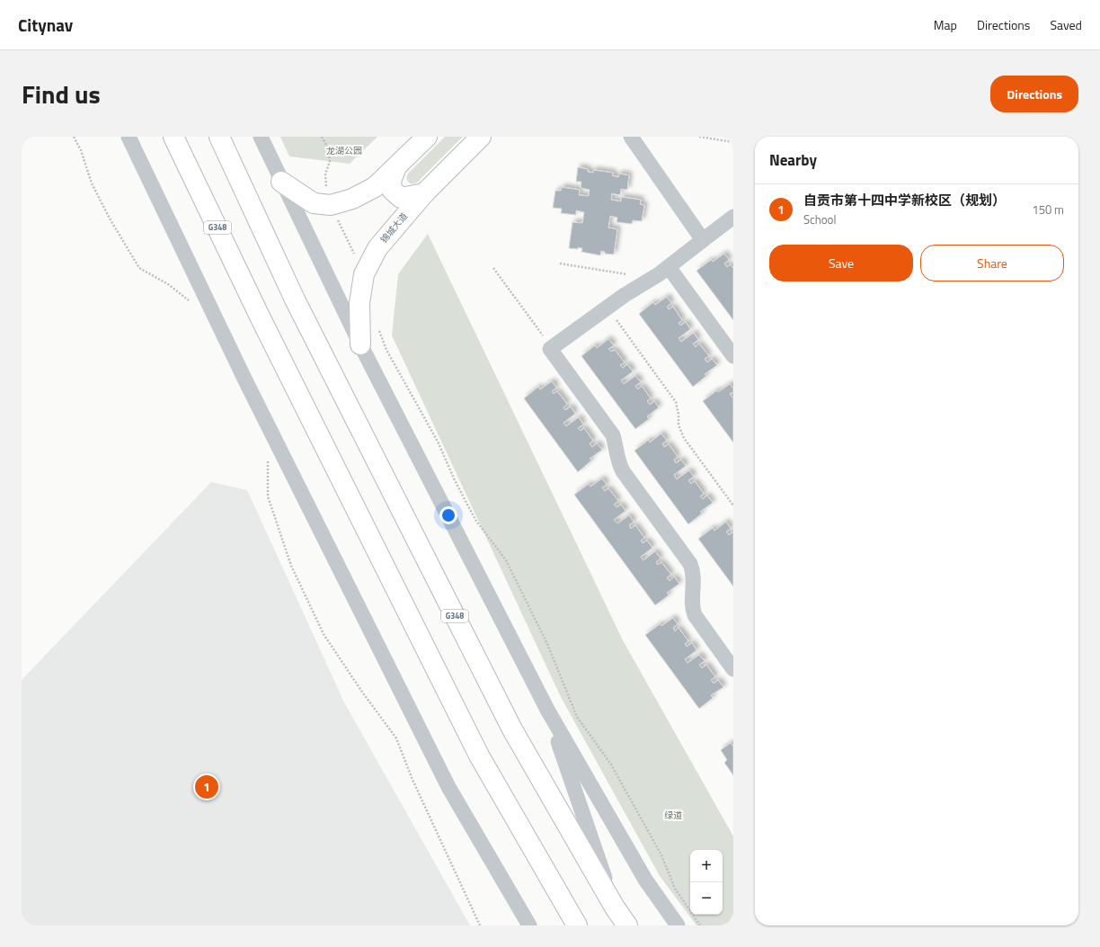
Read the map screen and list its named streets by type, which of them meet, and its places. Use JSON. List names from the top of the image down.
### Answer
{
  "streets": {
    "main road": ["G348", "锦城大道"]
  },
  "parks": ["龙湖公园", "绿道"],
  "page": {
    "header": "Citynav",
    "nav": ["Map", "Directions", "Saved"],
    "title": "Find us",
    "buttons": [
      "Directions",
      ["Save", "Share"]
    ],
    "heading": "Nearby",
    "list": [
      {
        "mark": "1",
        "name": "自贡市第十四中学新校区（规划）",
        "note": "School",
        "value": "150 m"
      }
    ],
    "pins": "1",
    "map_buttons": ["+", "−"]
  }
}
